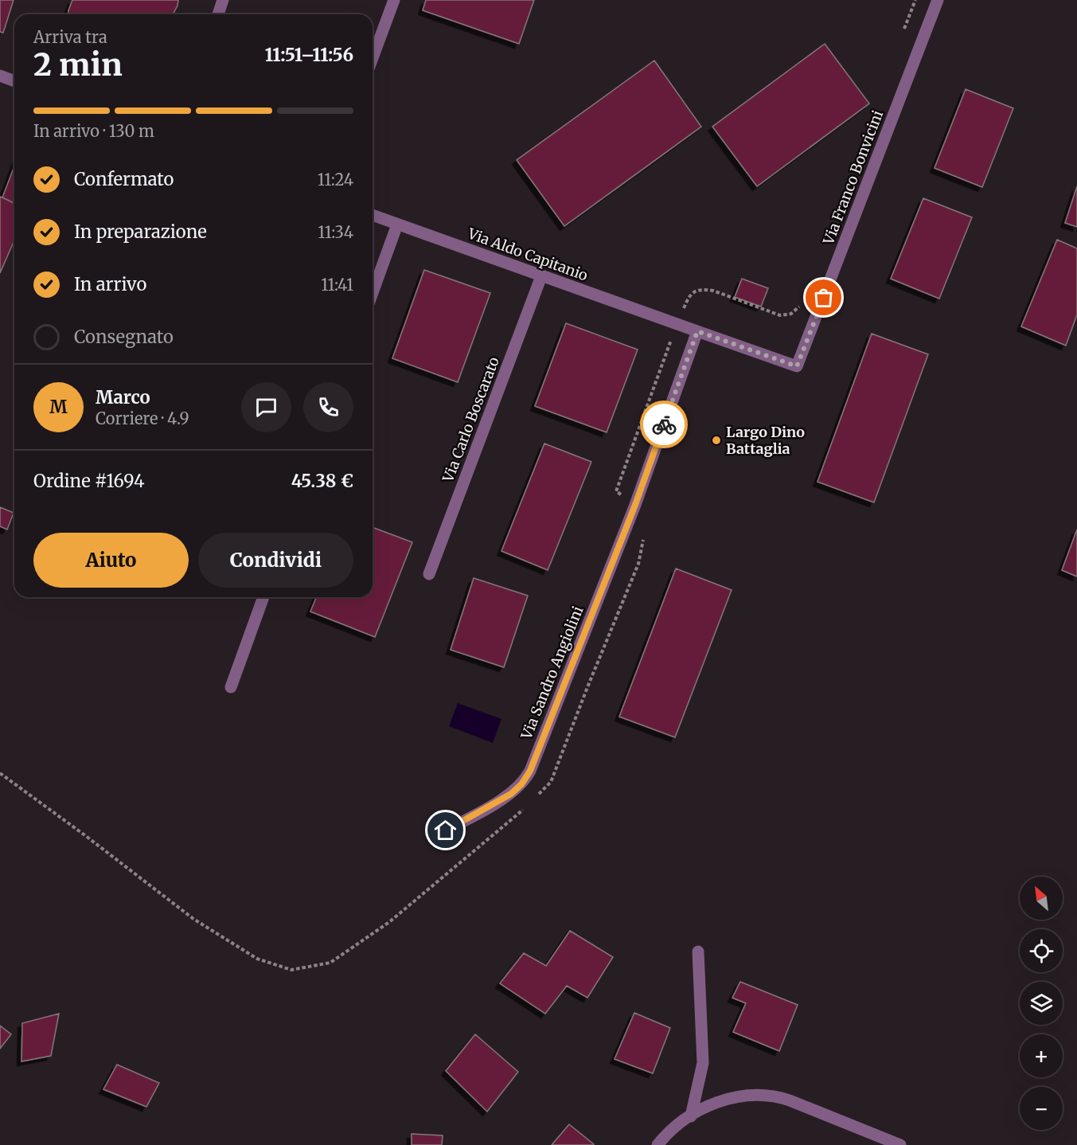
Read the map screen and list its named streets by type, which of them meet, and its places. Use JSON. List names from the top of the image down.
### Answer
{
  "streets": {
    "street": [
      "Via Franco Bonvicini",
      "Via Aldo Capitanio",
      "Via Carlo Boscarato",
      "Via Sandro Angiolini"
    ]
  },
  "crossings": [
    ["Via Franco Bonvicini", "Via Sandro Angiolini"],
    ["Via Aldo Capitanio", "Via Carlo Boscarato"]
  ],
  "places": ["Largo Dino Battaglia"],
  "north": "top left",
  "page": {
    "heading": ["2 min", "Arriva tra", "11:51–11:56"],
    "panel": [
      "Marco",
      "Corriere · 4.9",
      "Ordine #1694",
      "45.38 €"
    ],
    "bar": "In arrivo · 130 m",
    "list": [
      ["Confermato", "11:24"],
      ["In preparazione", "11:34"],
      ["In arrivo", "11:41"],
      "Consegnato"
    ],
    "round": "M",
    "buttons": ["Aiuto", "Condividi"],
    "map_buttons": ["+", "−"]
  }
}
